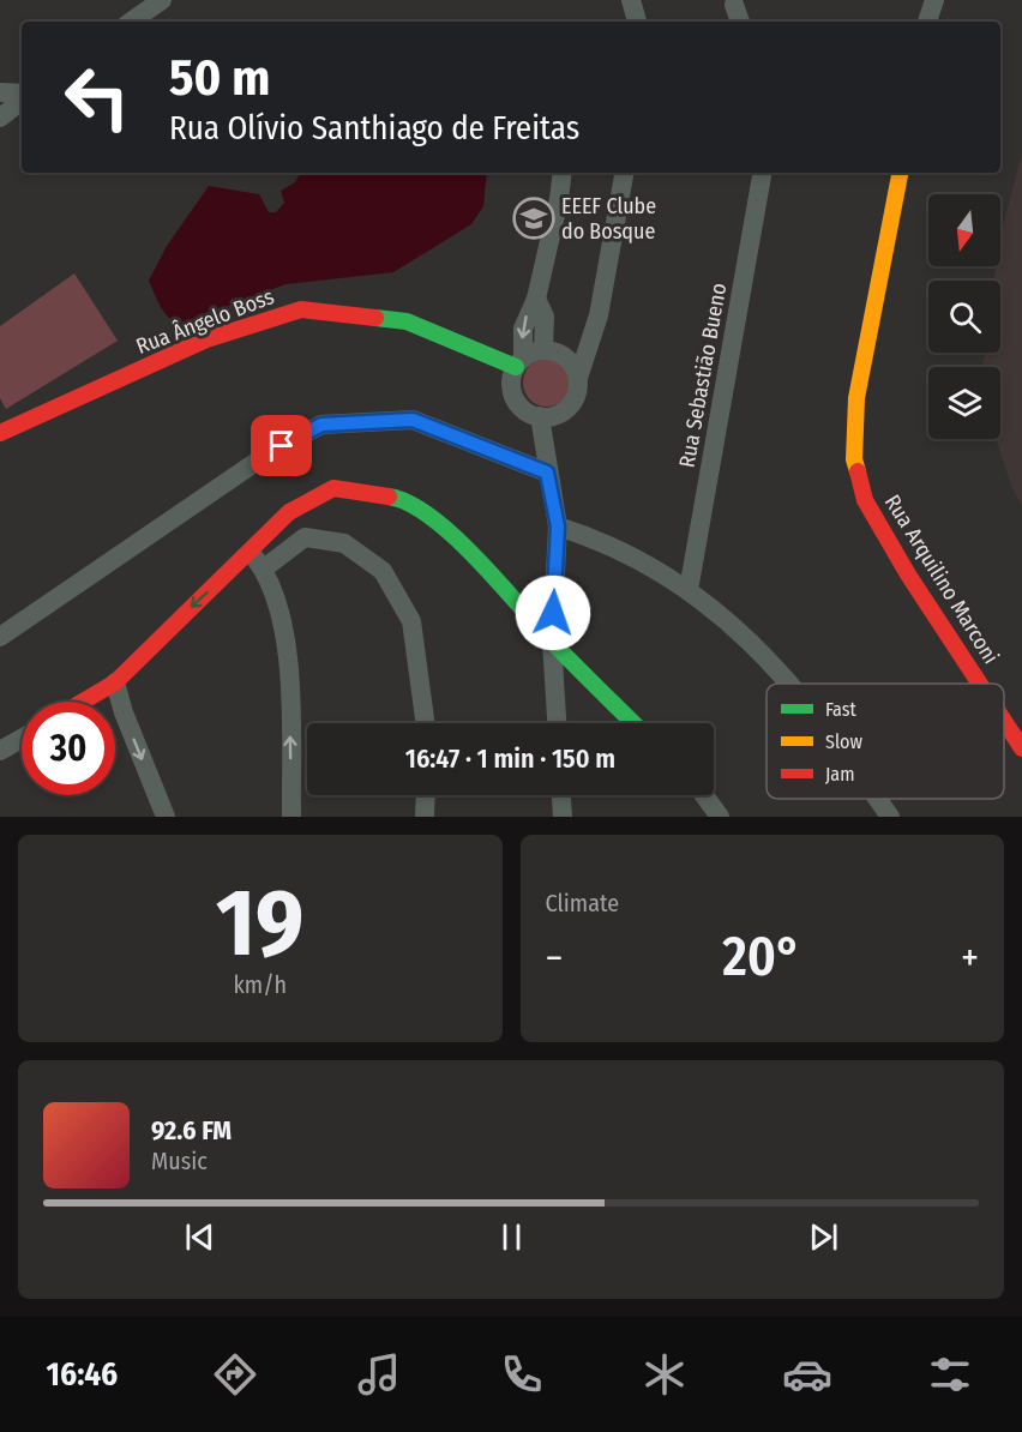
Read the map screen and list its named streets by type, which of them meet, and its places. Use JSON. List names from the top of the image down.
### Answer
{
  "streets": {
    "street": ["Rua Ângelo Boss", "Rua Sebastião Bueno", "Rua Arquilino Marconi"]
  },
  "places": {
    "school or university": ["EEEF Clube do Bosque"]
  },
  "legend": ["Fast", "Slow", "Jam"],
  "north": "bottom",
  "page": {
    "turn": ["50 m", "Rua Olívio Santhiago de Freitas"],
    "limit": "30",
    "trip": "16:47 · 1 min · 150 m",
    "tile": [
      ["19", "km/h"],
      "Climate"
    ],
    "heat": ["−", "20°", "+"],
    "song": ["92.6 FM", "Music"],
    "tabs": "16:46"
  }
}
